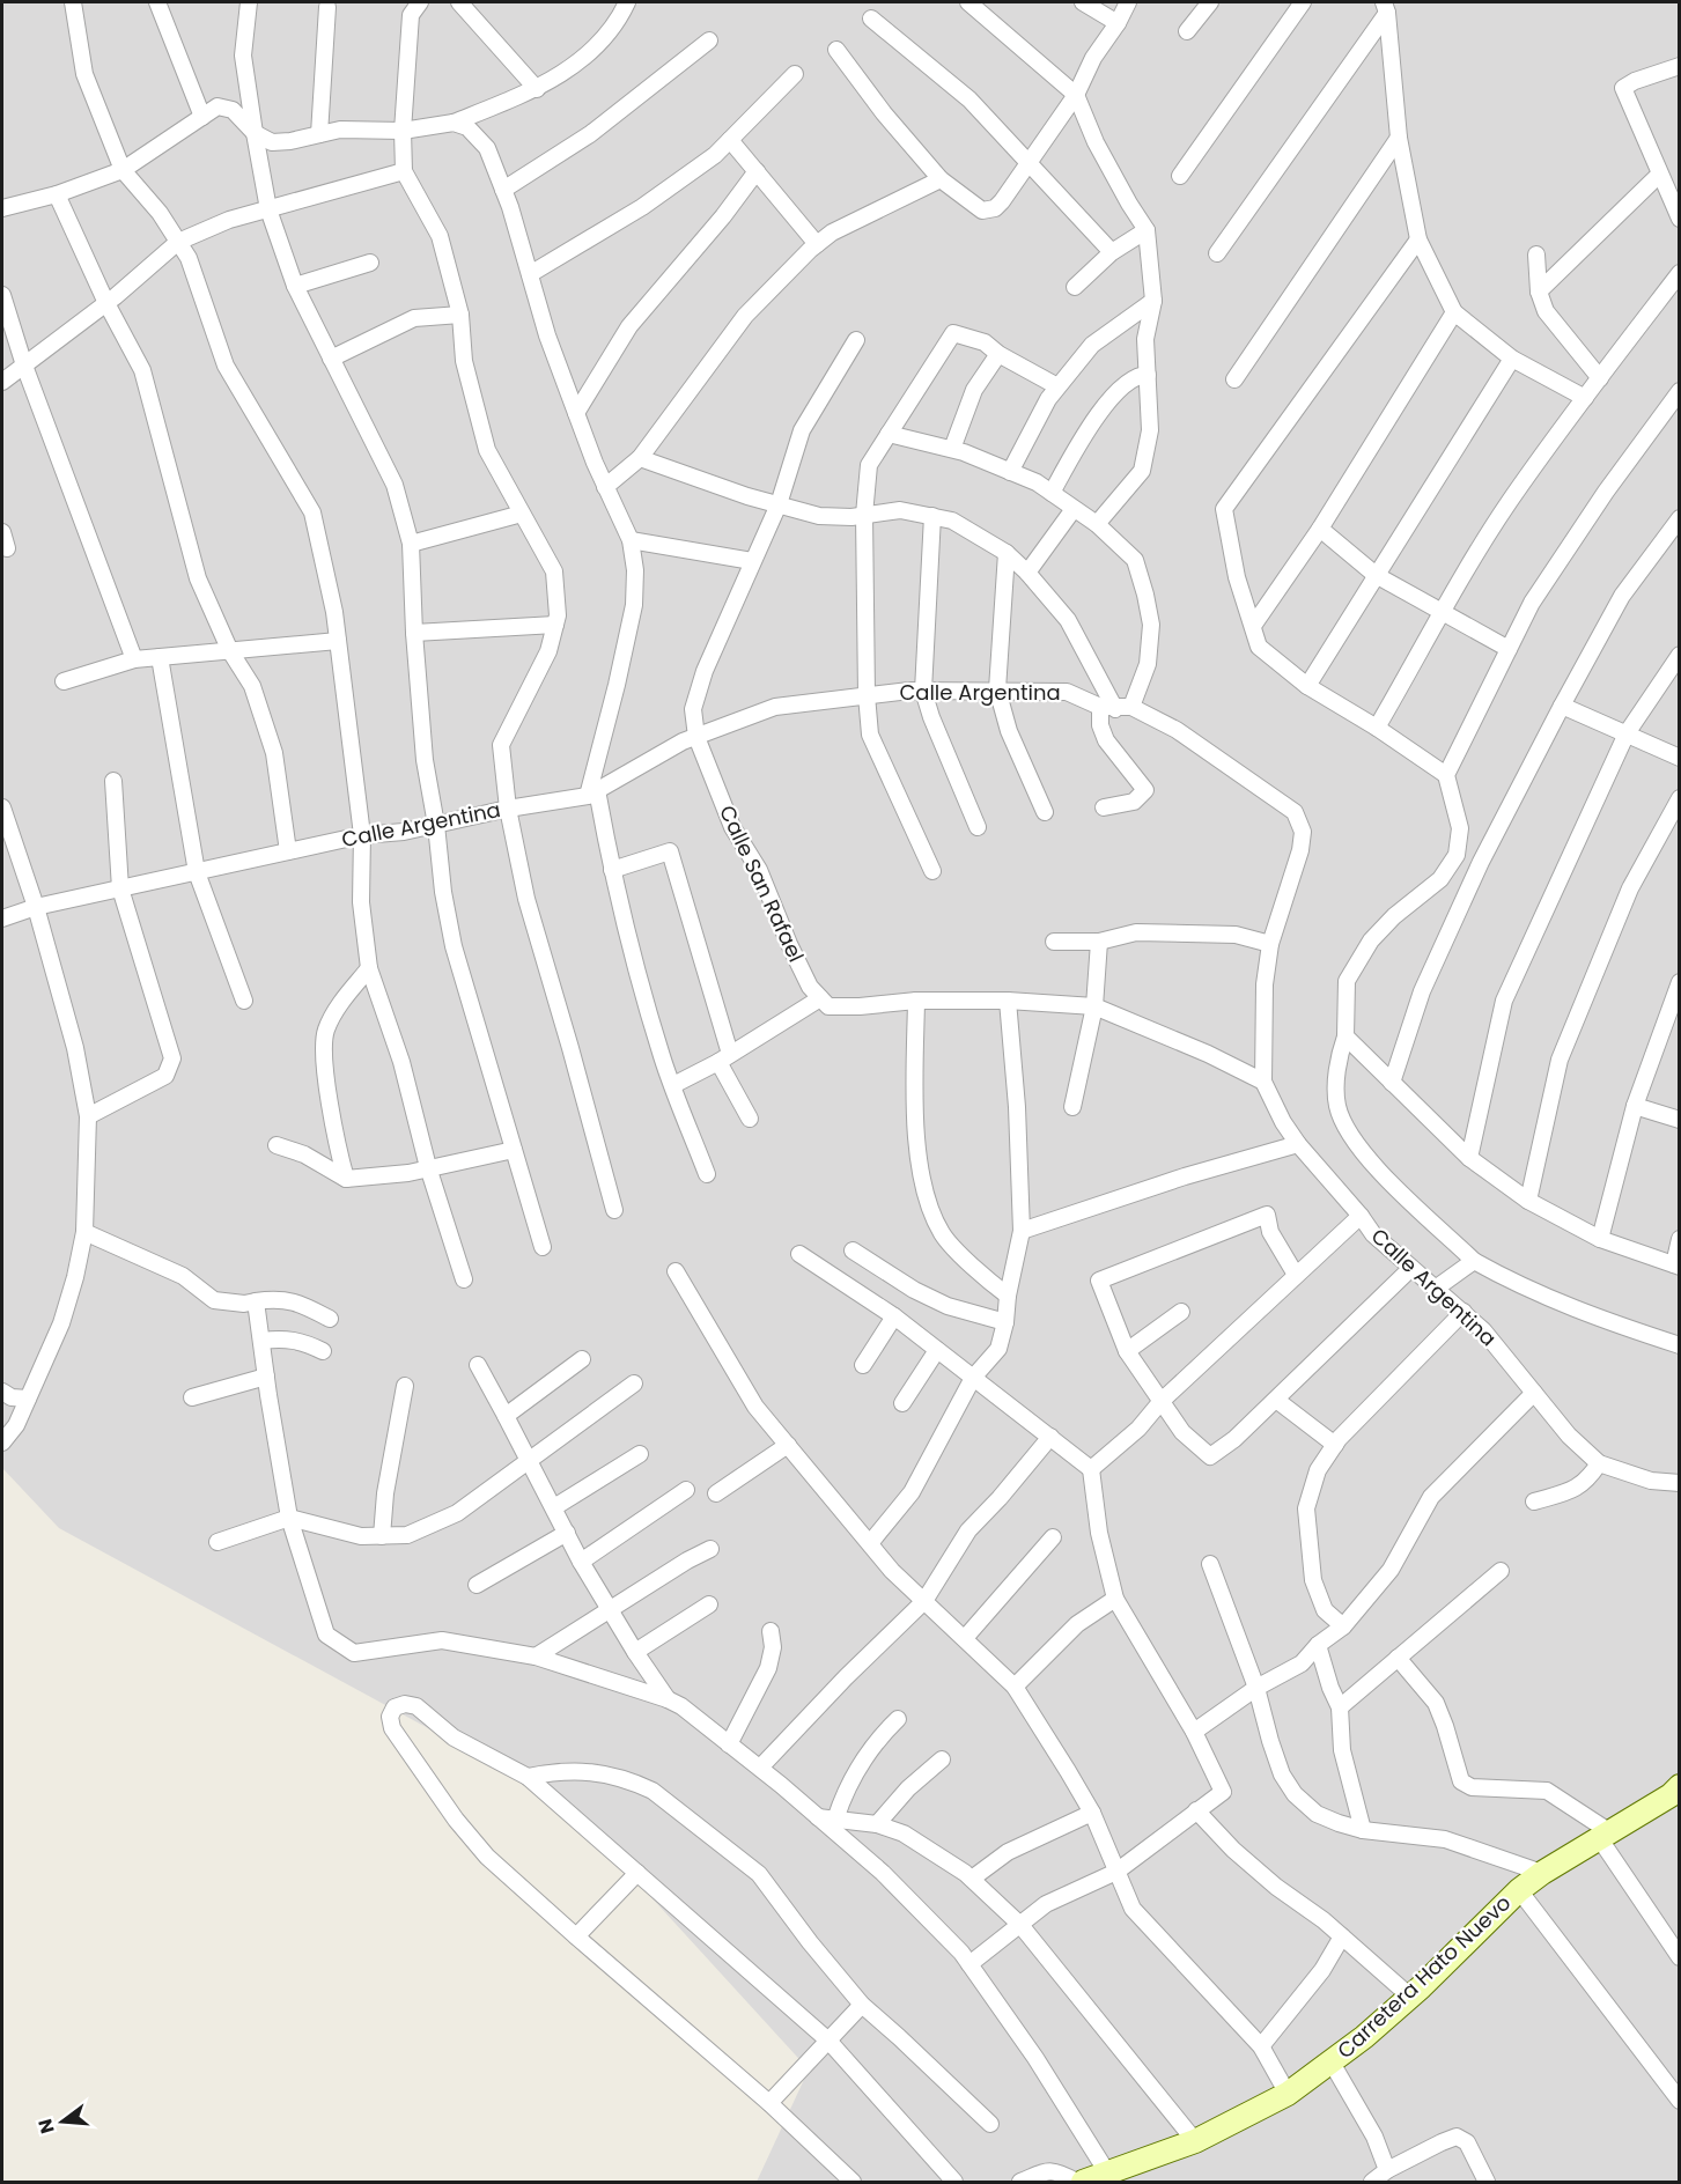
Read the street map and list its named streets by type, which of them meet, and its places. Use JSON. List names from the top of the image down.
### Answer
{
  "streets": {
    "main road": ["Carretera Hato Nuevo"],
    "street": ["Calle Argentina", "Calle San Rafael"]
  },
  "crossings": [
    ["Calle Argentina", "Calle San Rafael"]
  ],
  "north": "left"
}
